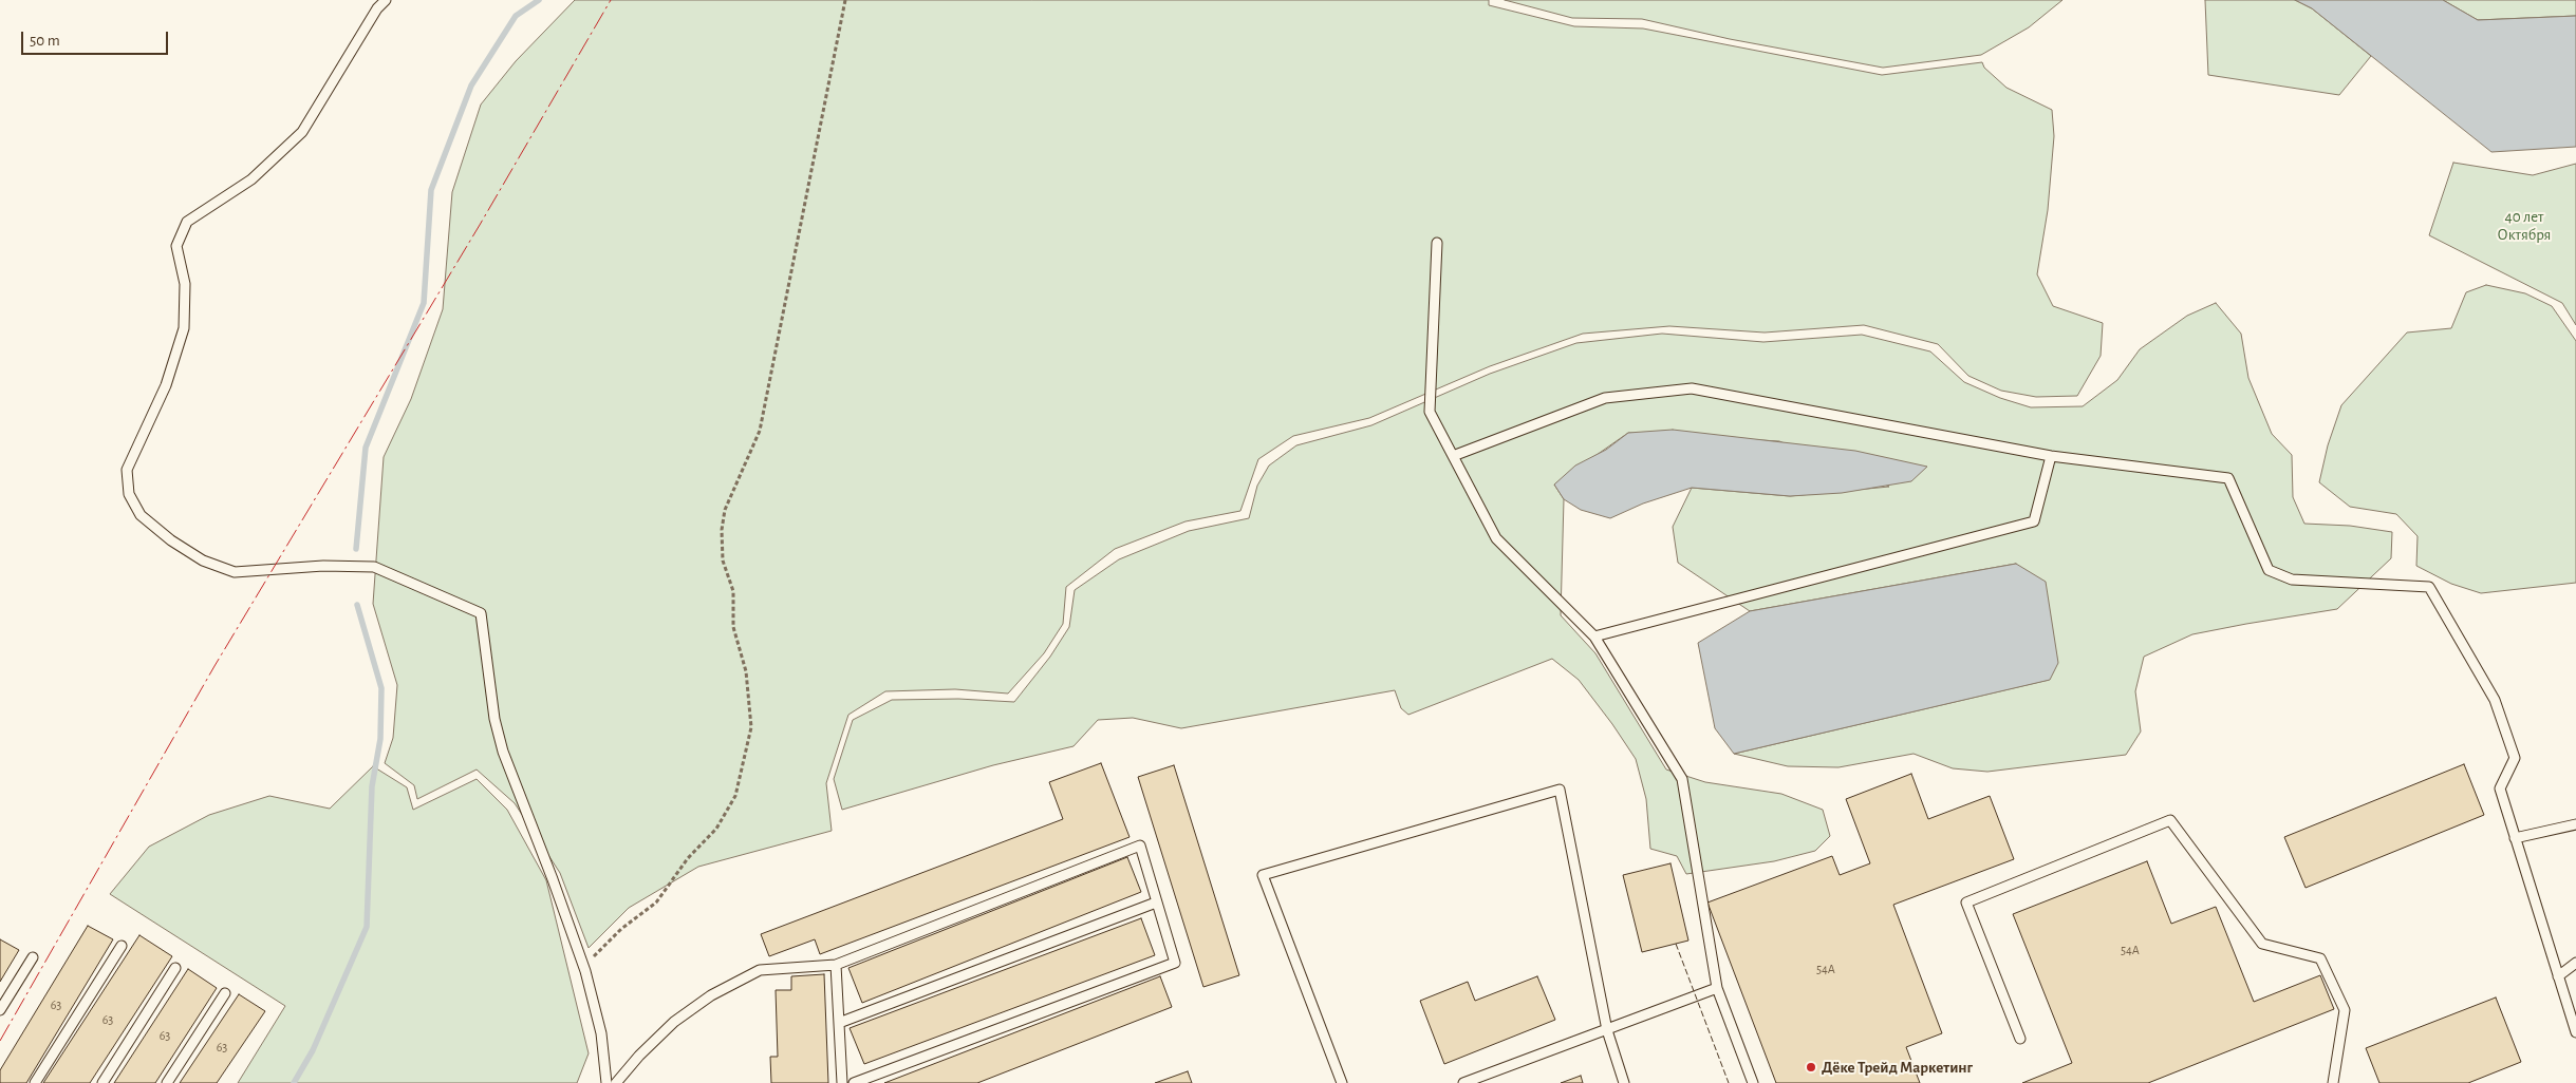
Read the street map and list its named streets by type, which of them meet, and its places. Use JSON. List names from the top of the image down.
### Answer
{
  "parks": ["40 лет Октября"],
  "places": ["Дёке Трейд Маркетинг"],
  "house_numbers": [
    "54А",
    "54А",
    "63",
    "63",
    "63",
    "63"
  ],
  "scale_bar": "50 m"
}
